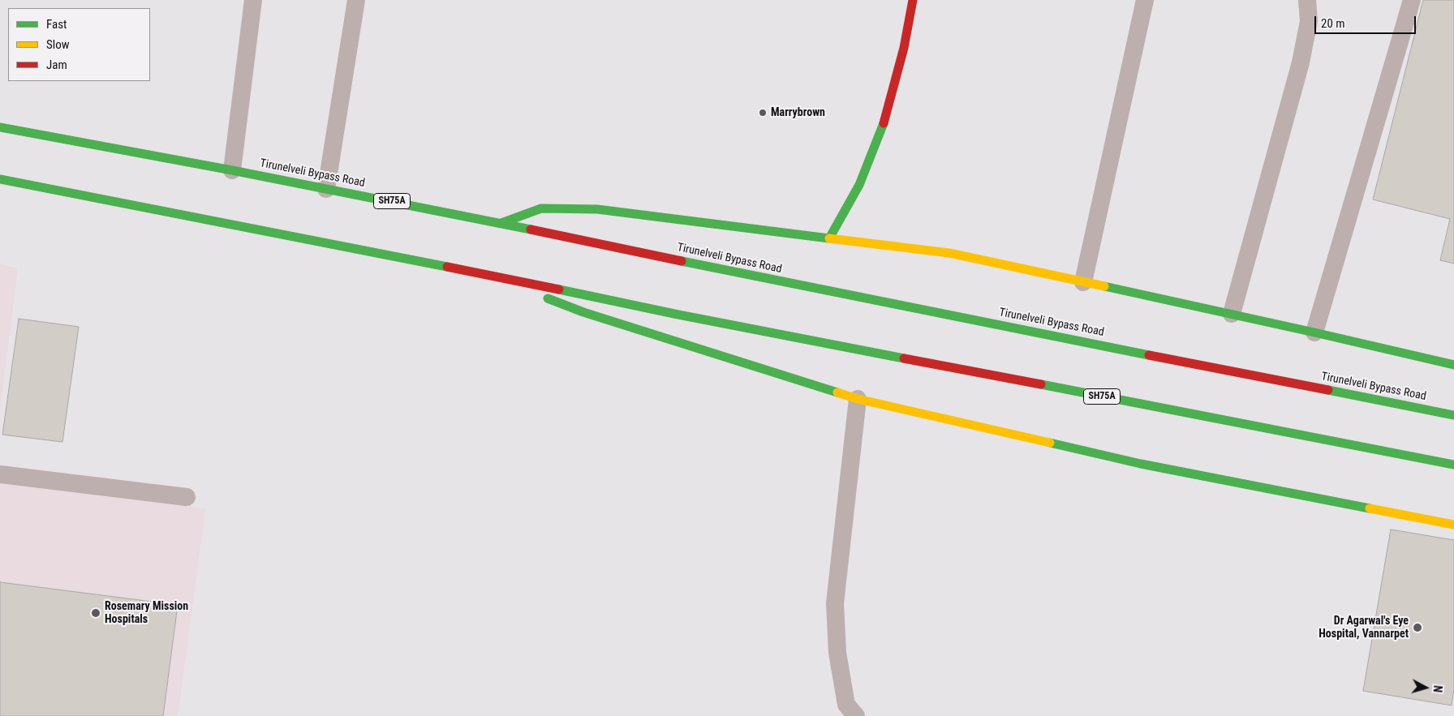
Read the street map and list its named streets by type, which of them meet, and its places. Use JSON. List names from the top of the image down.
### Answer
{
  "streets": {
    "main road": ["Tirunelveli Bypass Road", "SH75A"]
  },
  "places": ["Marrybrown", "Rosemary Mission Hospitals", "Dr Agarwal's Eye Hospital, Vannarpet"],
  "legend": ["Fast", "Slow", "Jam"],
  "scale_bar": "20 m",
  "north": "right"
}
